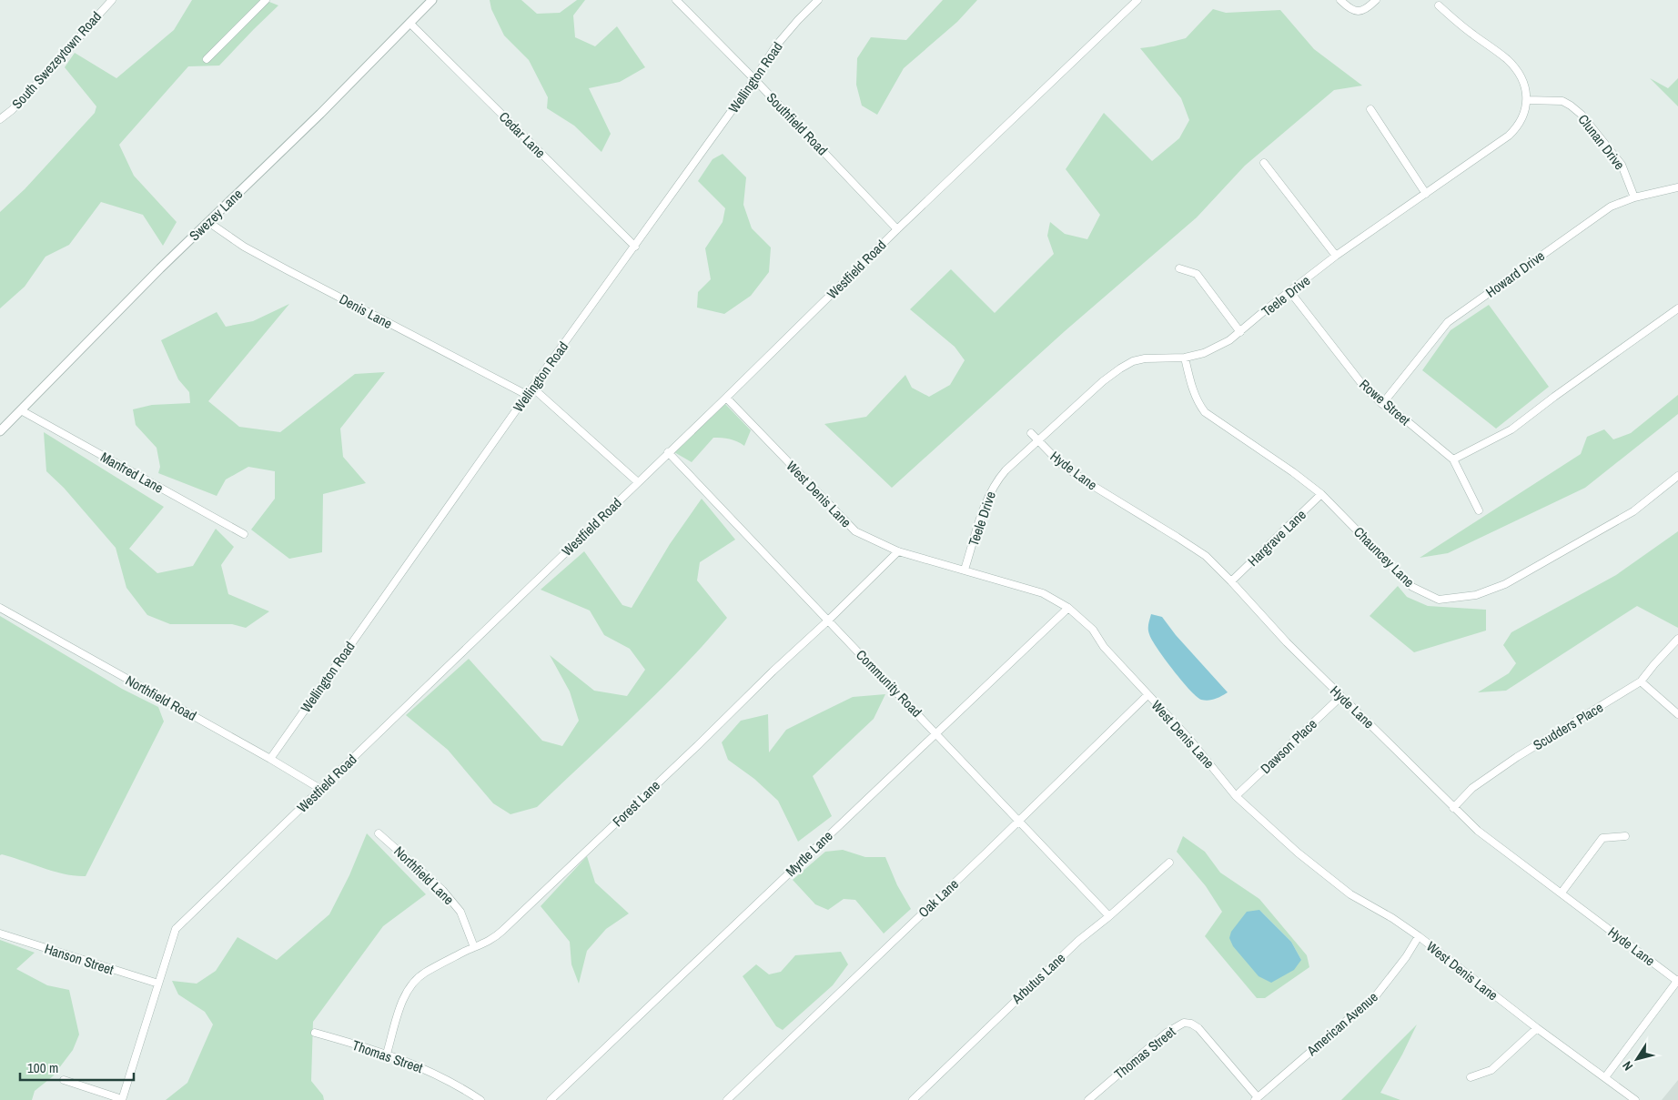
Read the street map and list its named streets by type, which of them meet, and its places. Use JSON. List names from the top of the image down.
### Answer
{
  "streets": {
    "street": [
      "South Swezeytown Road",
      "Wellington Road",
      "Southfield Road",
      "Cedar Lane",
      "Clunan Drive",
      "Swezey Lane",
      "Westfield Road",
      "Howard Drive",
      "Teele Drive",
      "Denis Lane",
      "Rowe Street",
      "Hyde Lane",
      "Manfred Lane",
      "West Denis Lane",
      "Hargrave Lane",
      "Chauncey Lane",
      "Community Road",
      "Northfield Road",
      "Scudders Place",
      "Dawson Place",
      "Forest Lane",
      "Myrtle Lane",
      "Northfield Lane",
      "Oak Lane",
      "Hanson Street",
      "Arbutus Lane",
      "American Avenue",
      "Thomas Street"
    ]
  },
  "crossings": [
    ["Wellington Road", "Southfield Road"],
    ["Wellington Road", "Cedar Lane"],
    ["Wellington Road", "Denis Lane"],
    ["Wellington Road", "Northfield Road"],
    ["Southfield Road", "Westfield Road"],
    ["Cedar Lane", "Swezey Lane"],
    ["Clunan Drive", "Howard Drive"],
    ["Clunan Drive", "Teele Drive"],
    ["Swezey Lane", "Denis Lane"],
    ["Swezey Lane", "Manfred Lane"],
    ["Westfield Road", "West Denis Lane"],
    ["Westfield Road", "Community Road"],
    ["Westfield Road", "Northfield Road"],
    ["Westfield Road", "Hanson Street"],
    ["Howard Drive", "Rowe Street"],
    ["Teele Drive", "Rowe Street"],
    ["Teele Drive", "Hyde Lane"],
    ["Teele Drive", "West Denis Lane"],
    ["Teele Drive", "Chauncey Lane"],
    ["Hyde Lane", "Hargrave Lane"],
    ["Hyde Lane", "Scudders Place"],
    ["Hyde Lane", "Dawson Place"],
    ["West Denis Lane", "Dawson Place"],
    ["West Denis Lane", "Forest Lane"],
    ["West Denis Lane", "Myrtle Lane"],
    ["West Denis Lane", "Oak Lane"],
    ["West Denis Lane", "American Avenue"],
    ["Hargrave Lane", "Chauncey Lane"],
    ["Community Road", "Forest Lane"],
    ["Community Road", "Myrtle Lane"],
    ["Community Road", "Oak Lane"],
    ["Community Road", "Arbutus Lane"],
    ["Forest Lane", "Northfield Lane"],
    ["Forest Lane", "Thomas Street"],
    ["American Avenue", "Thomas Street"]
  ],
  "scale_bar": "100 m",
  "north": "bottom left"
}
